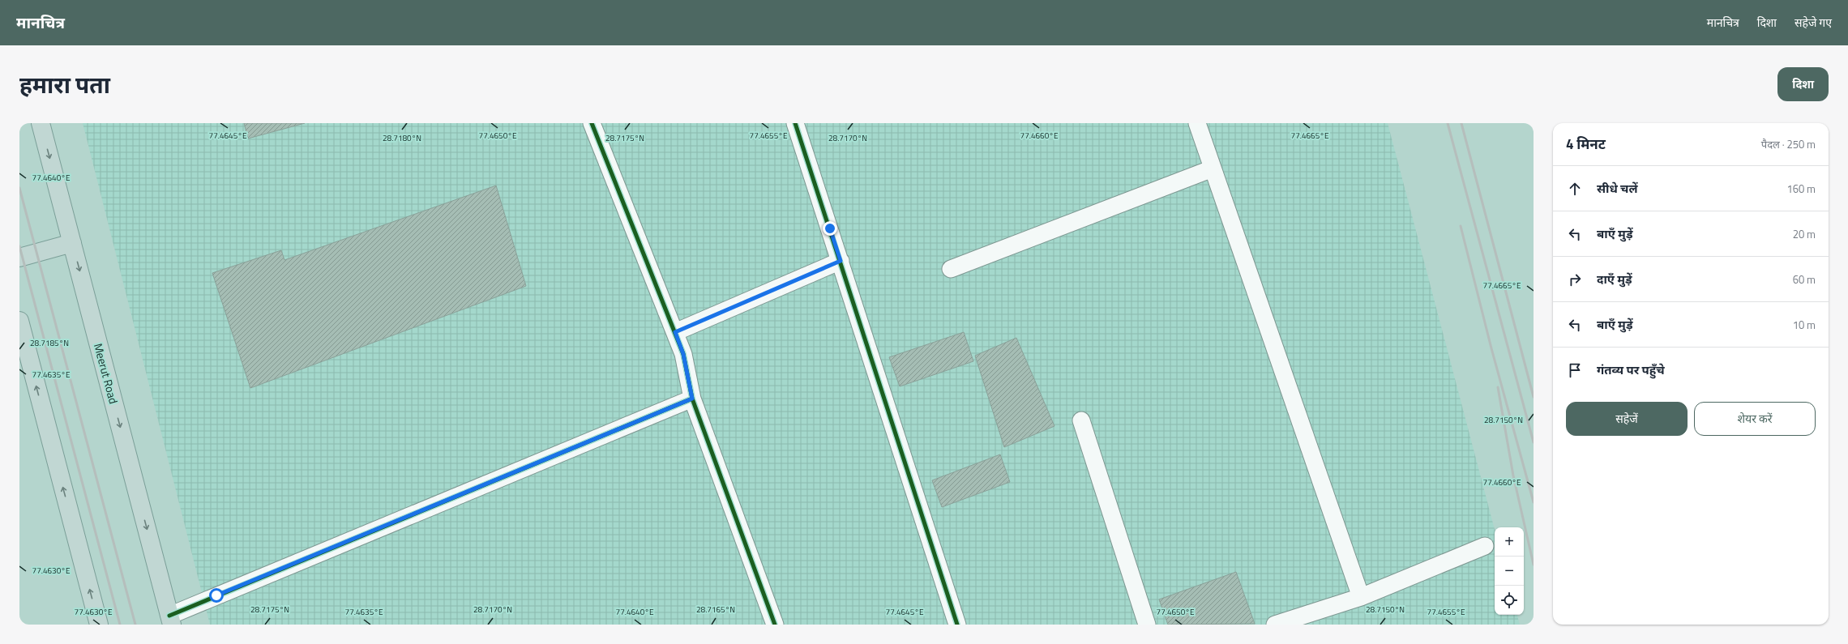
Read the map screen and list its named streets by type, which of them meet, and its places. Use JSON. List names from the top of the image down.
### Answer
{
  "streets": {
    "highway": ["Meerut Road"]
  },
  "page": {
    "header": "मानचित्र",
    "nav": ["मानचित्र", "दिशा", "सहेजे गए"],
    "title": "हमारा पता",
    "buttons": [
      "दिशा",
      ["सहेजें", "शेयर करें"]
    ],
    "heading": ["4 मिनट", "पैदल · 250 m"],
    "list": [
      ["सीधे चलें", "160 m"],
      ["बाएँ मुड़ें", "20 m"],
      ["दाएँ मुड़ें", "60 m"],
      ["बाएँ मुड़ें", "10 m"],
      "गंतव्य पर पहुँचे"
    ],
    "map_buttons": ["+", "−"]
  },
  "coordinates": [
    "77.4665°E",
    "77.4645°E",
    "77.4650°E",
    "77.4655°E",
    "77.4660°E",
    "28.7180°N",
    "28.7175°N",
    "28.7170°N",
    "77.4640°E",
    "28.7185°N",
    "77.4635°E",
    "28.7150°N",
    "77.4630°E",
    "28.7165°N"
  ]
}
